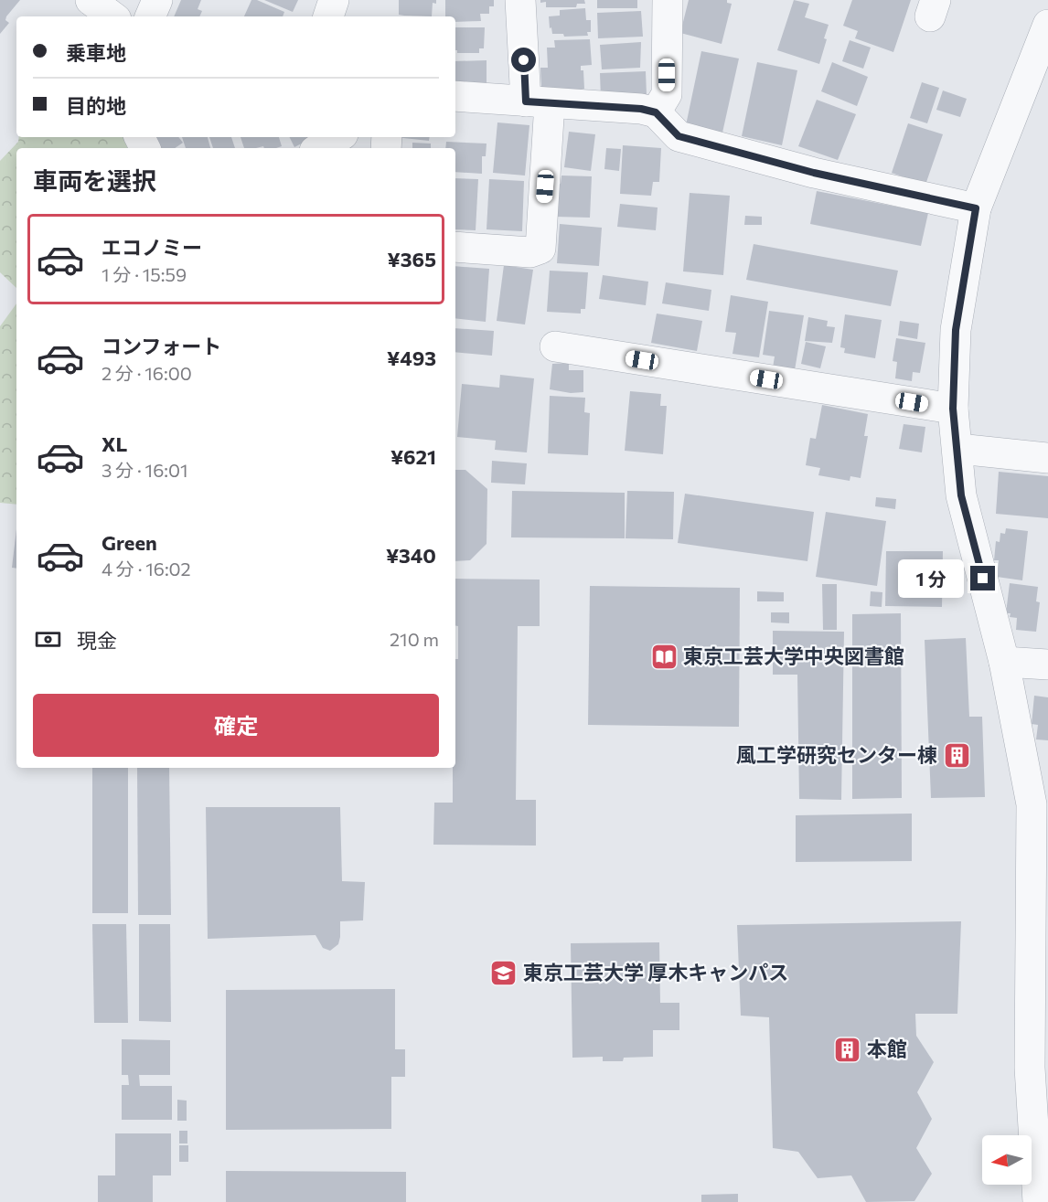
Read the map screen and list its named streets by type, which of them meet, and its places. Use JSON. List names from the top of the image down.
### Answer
{
  "places": {
    "library": ["東京工芸大学中央図書館"],
    "building": ["風工学研究センター棟", "本館"],
    "school or university": ["東京工芸大学 厚木キャンパス"]
  },
  "north": "left",
  "page": {
    "banner": ["乗車地", "目的地"],
    "heading": "車両を選択",
    "list": [
      {
        "name": "エコノミー",
        "note": "1 分 · 15:59",
        "value": "¥365"
      },
      {
        "name": "コンフォート",
        "note": "2 分 · 16:00",
        "value": "¥493"
      },
      {
        "name": "XL",
        "note": "3 分 · 16:01",
        "value": "¥621"
      },
      {
        "name": "Green",
        "note": "4 分 · 16:02",
        "value": "¥340"
      }
    ],
    "bubble": "1 分",
    "pay": ["現金", "210 m"],
    "buttons": "確定"
  }
}
